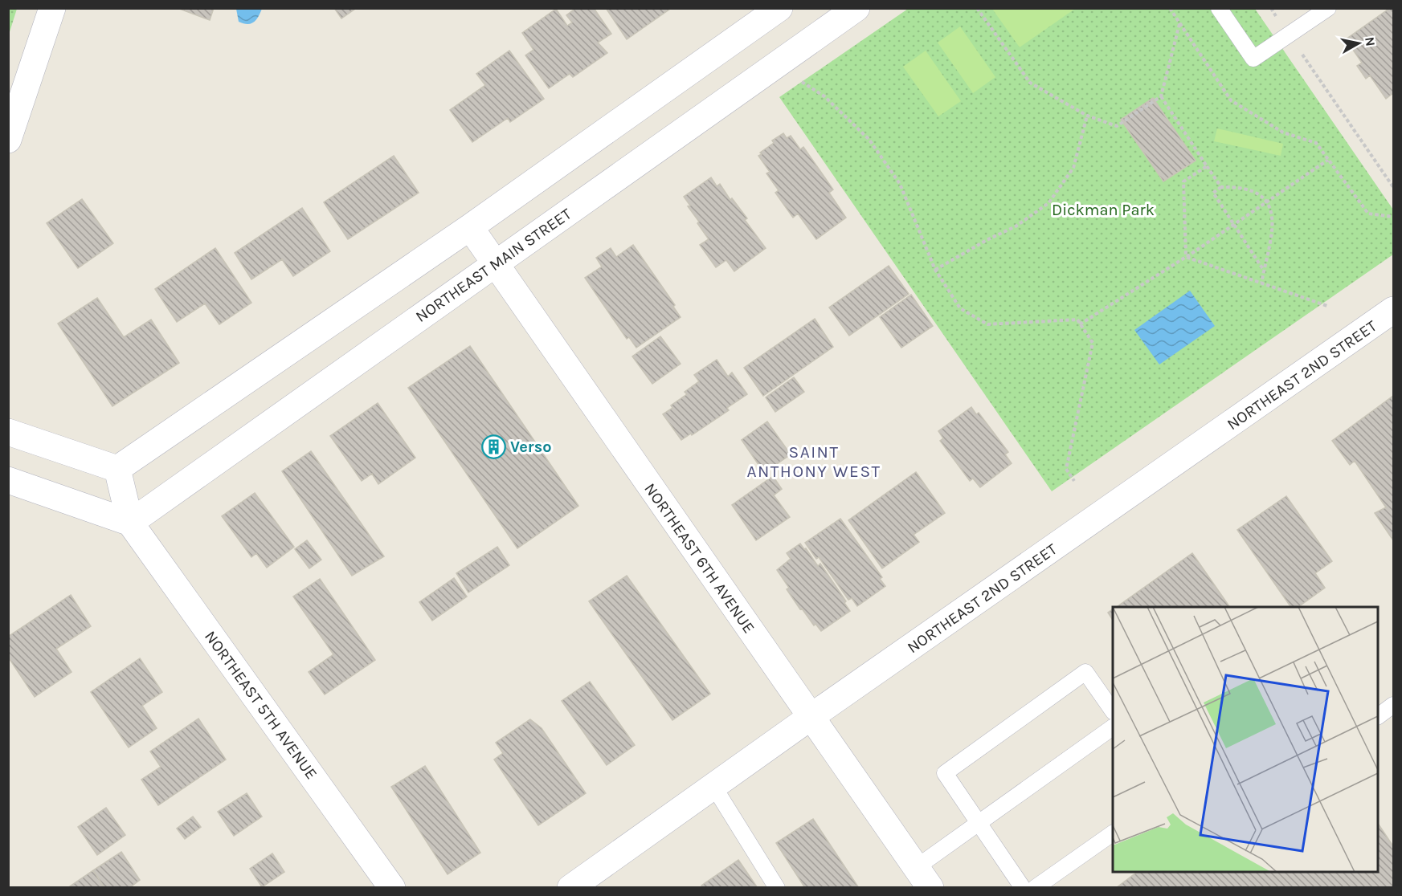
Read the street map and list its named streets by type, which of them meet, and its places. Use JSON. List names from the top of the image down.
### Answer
{
  "streets": {
    "street": [
      "NORTHEAST MAIN STREET",
      "NORTHEAST 2ND STREET",
      "NORTHEAST 6TH AVENUE",
      "NORTHEAST 5TH AVENUE"
    ]
  },
  "crossings": [
    ["NORTHEAST MAIN STREET", "NORTHEAST 6TH AVENUE"],
    ["NORTHEAST MAIN STREET", "NORTHEAST 5TH AVENUE"],
    ["NORTHEAST 2ND STREET", "NORTHEAST 6TH AVENUE"]
  ],
  "districts": ["SAINT ANTHONY WEST"],
  "parks": ["Dickman Park"],
  "places": {
    "building": ["Verso"]
  },
  "north": "right"
}
